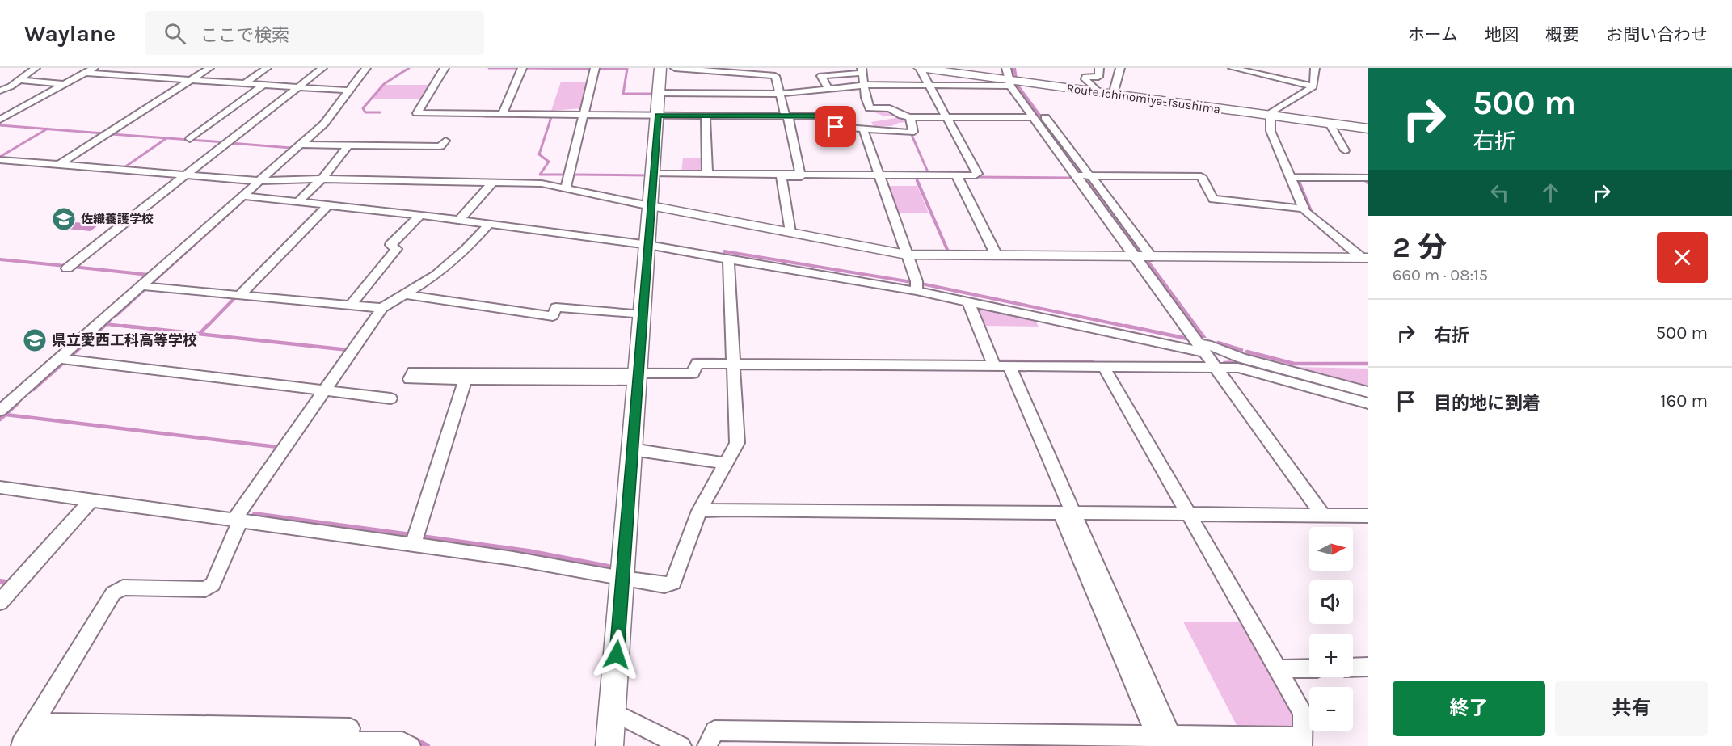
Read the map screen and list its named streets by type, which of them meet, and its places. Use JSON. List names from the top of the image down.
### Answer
{
  "streets": {
    "main road": ["Route Ichinomiya-Tsushima"]
  },
  "places": {
    "school or university": ["佐織養護学校", "県立愛西工科高等学校"]
  },
  "north": "right",
  "page": {
    "header": "Waylane",
    "search": "ここで検索",
    "nav": [
      "ホーム",
      "地図",
      "概要",
      "お問い合わせ"
    ],
    "turn": ["500 m", "右折"],
    "heading": ["2 分", "660 m · 08:15"],
    "list": [
      {
        "name": "右折",
        "value": "500 m"
      },
      {
        "name": "目的地に到着",
        "value": "160 m"
      }
    ],
    "map_buttons": ["+", "−"],
    "buttons": ["終了", "共有"]
  }
}
